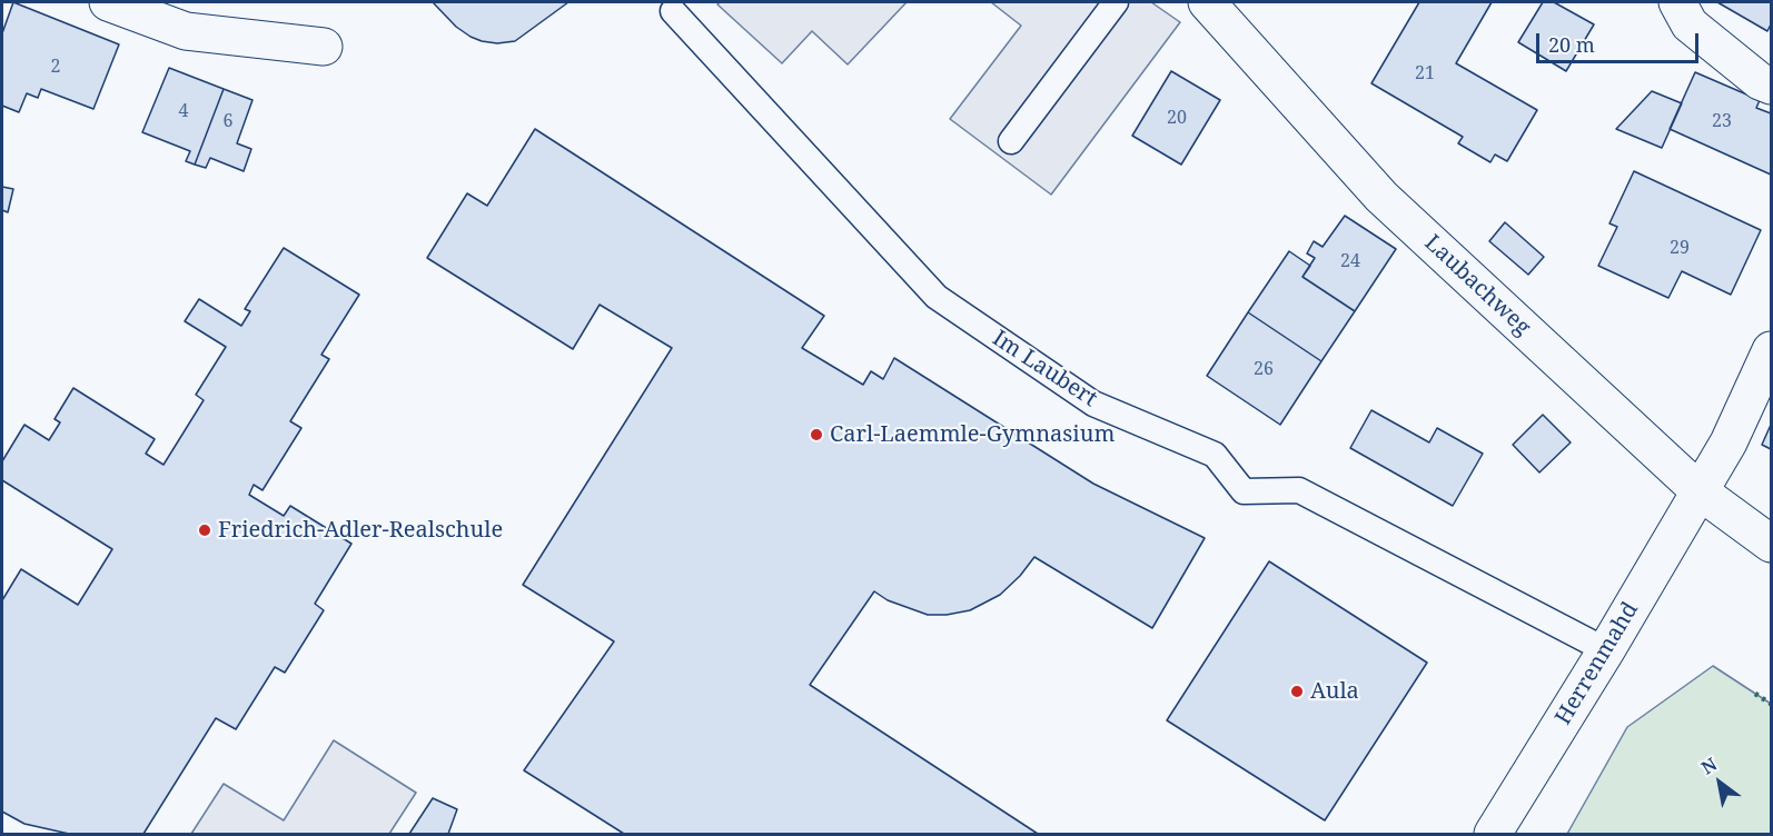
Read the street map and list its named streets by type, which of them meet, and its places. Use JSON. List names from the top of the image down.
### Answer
{
  "streets": {
    "street": ["Laubachweg", "Herrenmahd"],
    "lane": ["Im Laubert"]
  },
  "crossings": [
    ["Laubachweg", "Herrenmahd"],
    ["Im Laubert", "Herrenmahd"]
  ],
  "places": ["Carl-Laemmle-Gymnasium", "Friedrich-Adler-Realschule", "Aula"],
  "house_numbers": [
    "2",
    "21",
    "4",
    "20",
    "6",
    "23",
    "29",
    "24",
    "26"
  ],
  "scale_bar": "20 m",
  "north": "top left"
}
